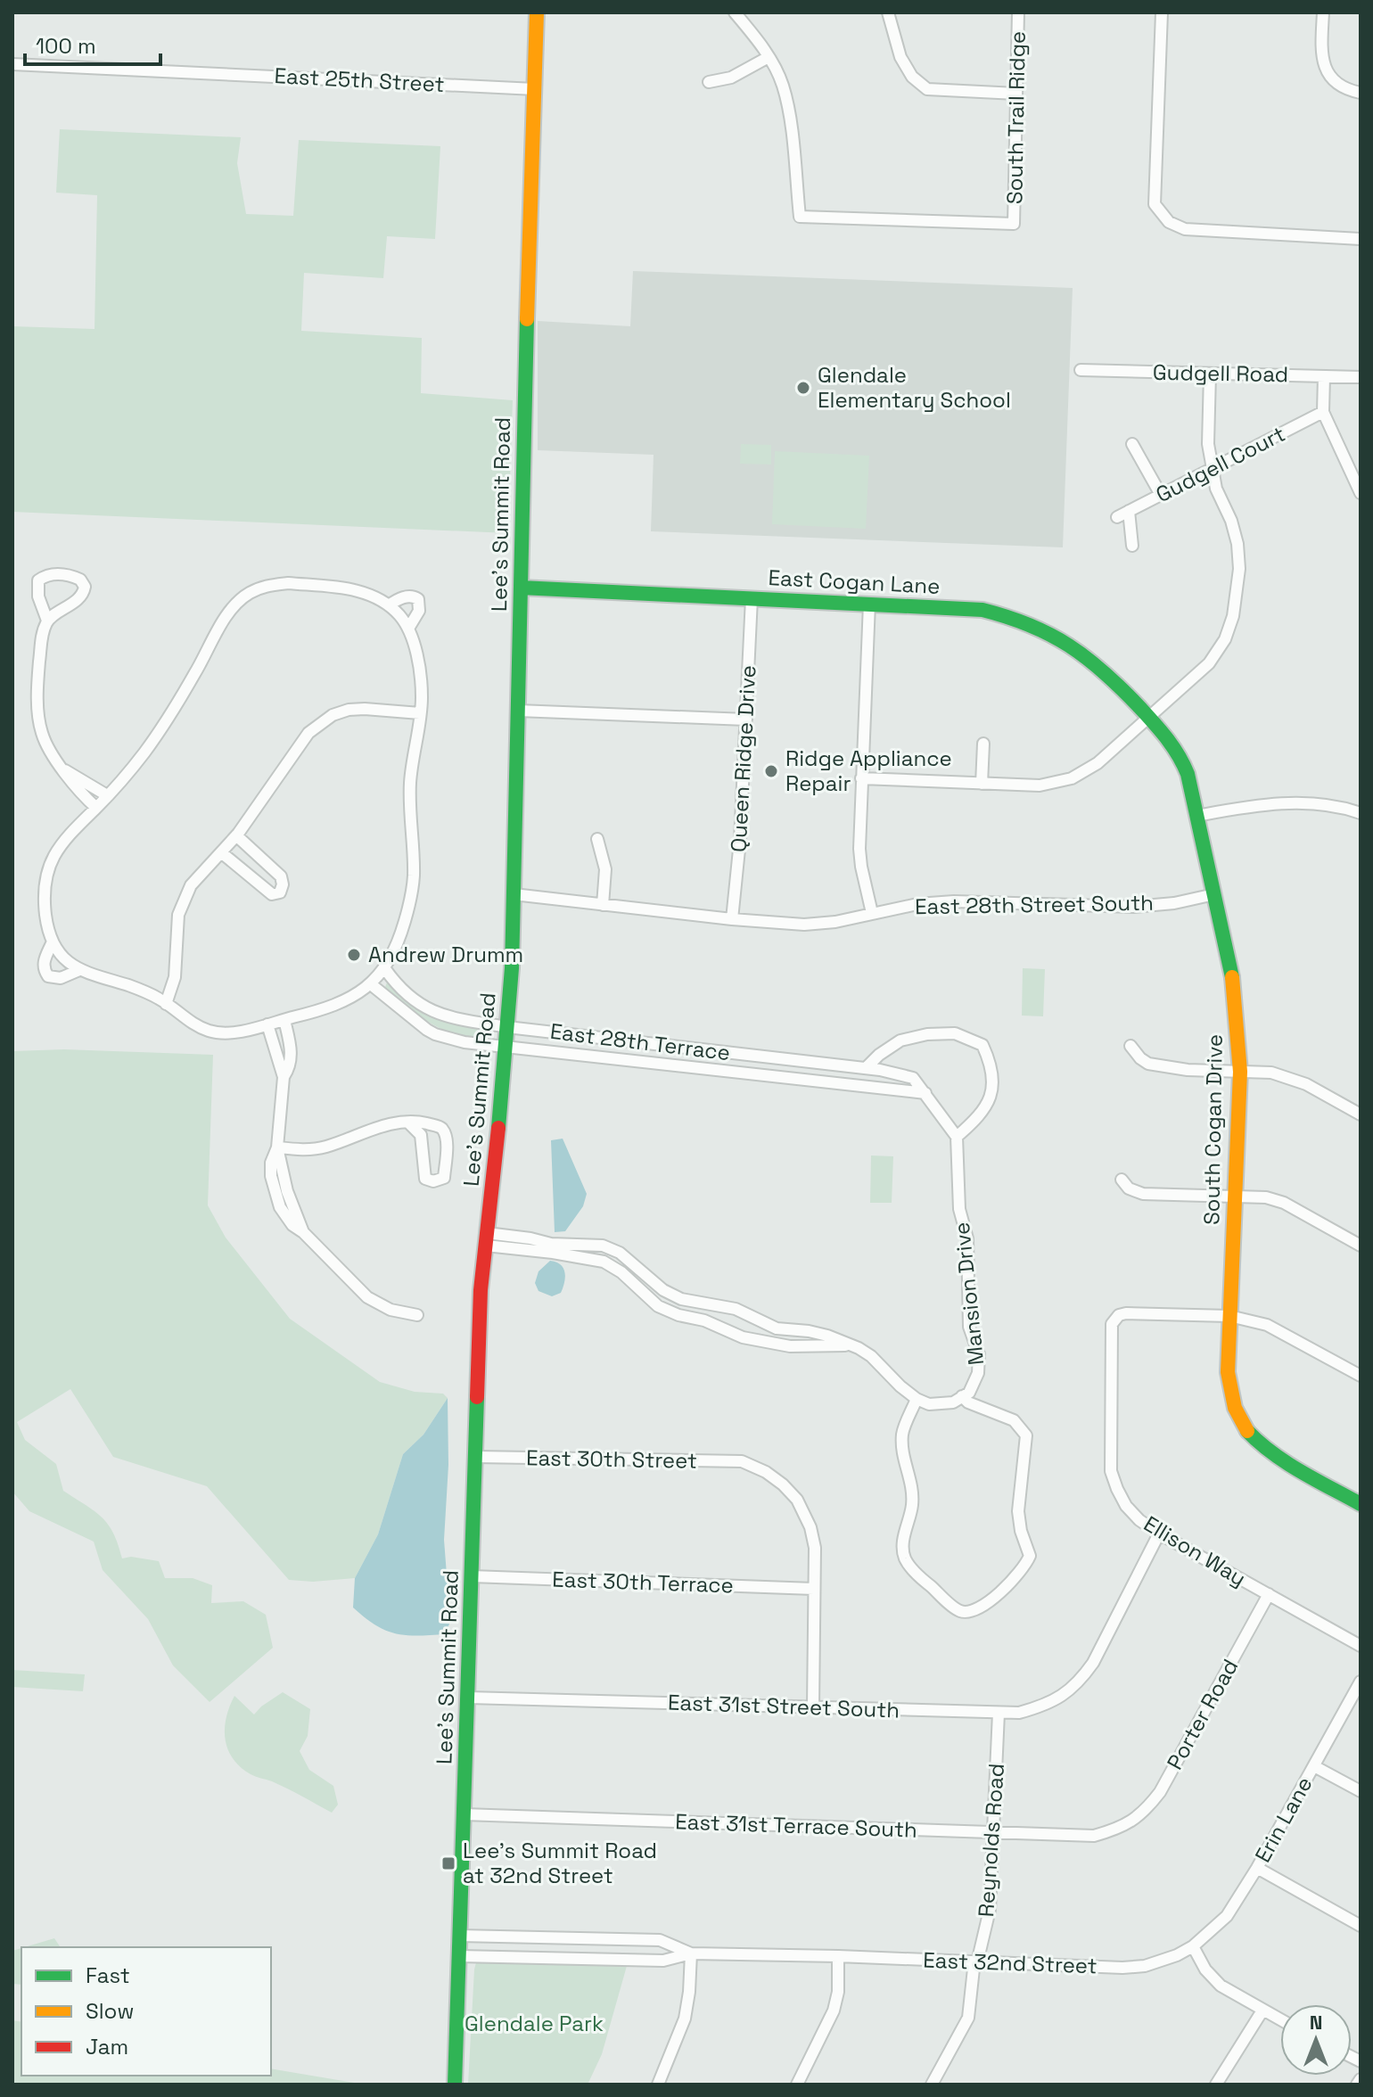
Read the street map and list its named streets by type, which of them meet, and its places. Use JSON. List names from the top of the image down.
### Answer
{
  "streets": {
    "main road": ["Lee's Summit Road", "East Cogan Lane", "South Cogan Drive"],
    "street": [
      "East 25th Street",
      "South Trail Ridge",
      "Gudgell Road",
      "Gudgell Court",
      "Queen Ridge Drive",
      "East 28th Street South",
      "East 28th Terrace",
      "Mansion Drive",
      "East 30th Street",
      "Ellison Way",
      "East 30th Terrace",
      "East 31st Street South",
      "Porter Road",
      "Erin Lane",
      "East 31st Terrace South",
      "Reynolds Road",
      "East 32nd Street"
    ]
  },
  "crossings": [
    ["East 25th Street", "Lee's Summit Road"],
    ["Lee's Summit Road", "East Cogan Lane"],
    ["Lee's Summit Road", "East 28th Street South"],
    ["Lee's Summit Road", "East 28th Terrace"],
    ["Lee's Summit Road", "East 30th Street"],
    ["Lee's Summit Road", "East 30th Terrace"],
    ["Lee's Summit Road", "East 31st Street South"],
    ["Lee's Summit Road", "East 31st Terrace South"],
    ["Lee's Summit Road", "East 32nd Street"],
    ["East Cogan Lane", "Queen Ridge Drive"],
    ["East Cogan Lane", "South Cogan Drive"],
    ["Queen Ridge Drive", "East 28th Street South"],
    ["East 28th Street South", "South Cogan Drive"],
    ["East 28th Terrace", "Mansion Drive"],
    ["South Cogan Drive", "Ellison Way"],
    ["East 30th Street", "East 30th Terrace"],
    ["Ellison Way", "East 31st Street South"],
    ["Ellison Way", "Porter Road"],
    ["East 31st Street South", "Reynolds Road"],
    ["Porter Road", "East 31st Terrace South"],
    ["Erin Lane", "East 32nd Street"],
    ["East 31st Terrace South", "Reynolds Road"],
    ["Reynolds Road", "East 32nd Street"]
  ],
  "parks": ["Glendale Park"],
  "places": {
    "other": ["Glendale Elementary School", "Ridge Appliance Repair", "Andrew Drumm"],
    "transit": ["Lee's Summit Road at 32nd Street"]
  },
  "legend": ["Fast", "Slow", "Jam"],
  "scale_bar": "100 m",
  "north": "top"
}
